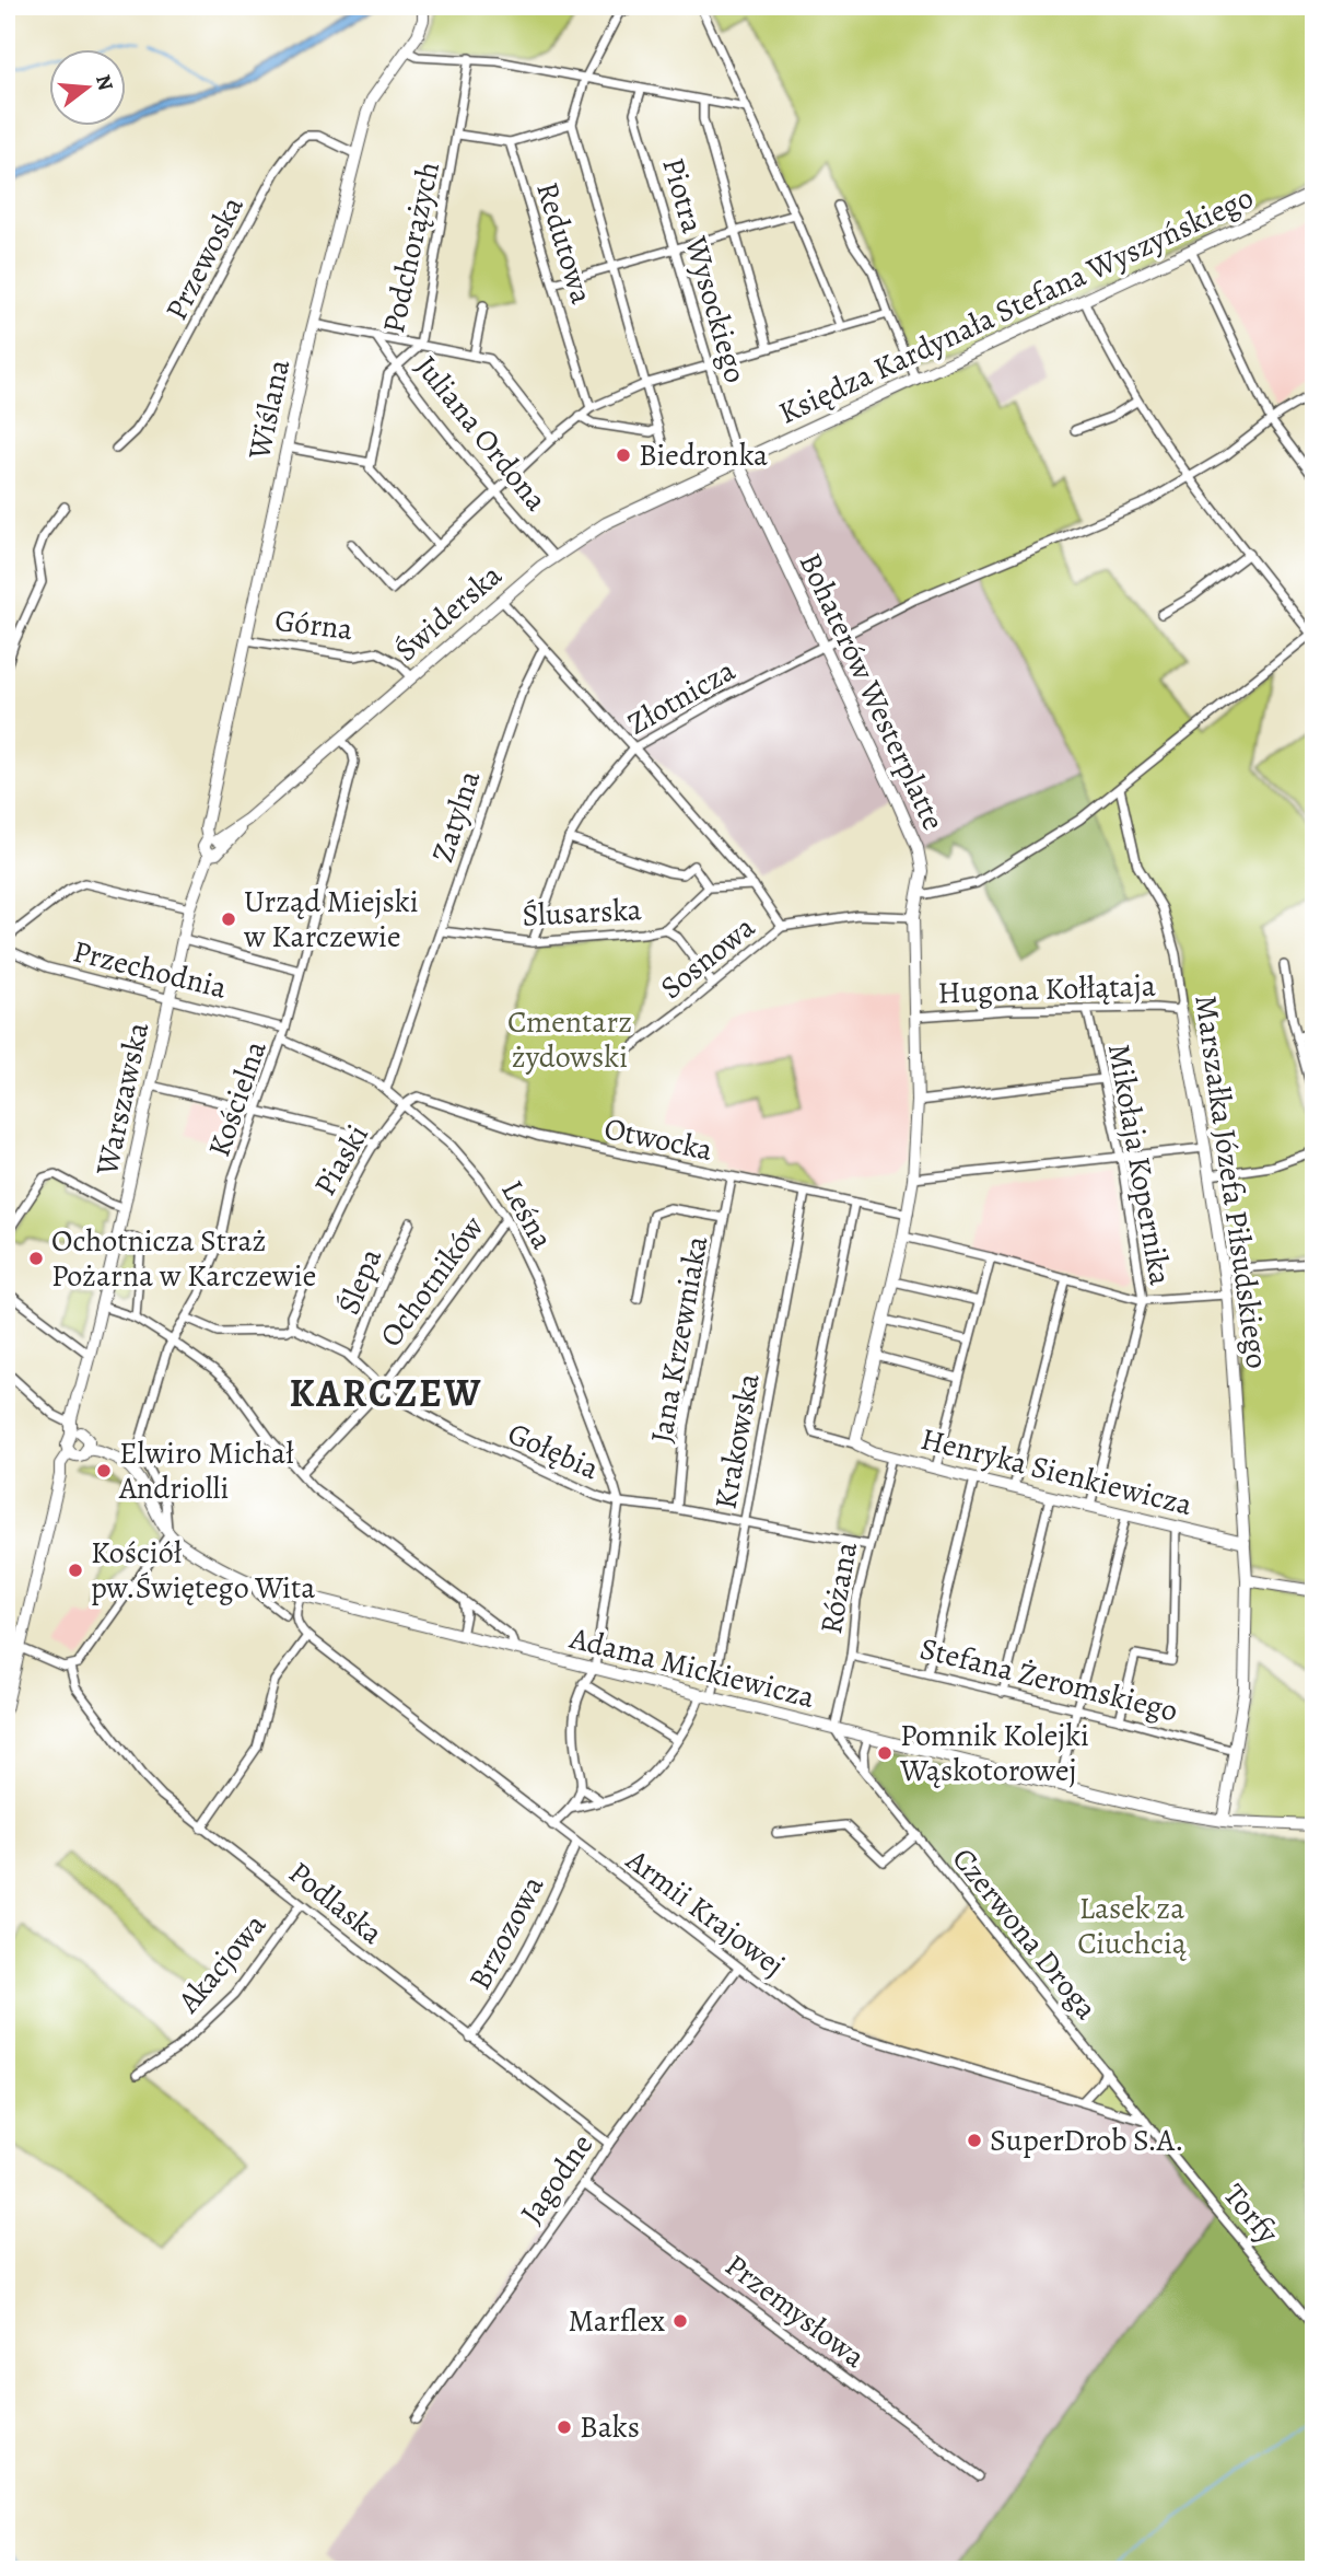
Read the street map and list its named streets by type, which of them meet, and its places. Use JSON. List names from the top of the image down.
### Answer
{
  "streets": {
    "street": [
      "Redutowa",
      "Podchorążych",
      "Przewoska",
      "Piotra Wysockiego",
      "Księdza Kardynała Stefana Wyszyńskiego",
      "Wiślana",
      "Juliana Ordona",
      "Świderska",
      "Górna",
      "Bohaterów Westerplatte",
      "Złotnicza",
      "Zatylna",
      "Ślusarska",
      "Sosnowa",
      "Przechodnia",
      "Hugona Kołłątaja",
      "Warszawska",
      "Kościelna",
      "Otwocka",
      "Piaski",
      "Mikołaja Kopernika",
      "Marszałka Józefa Piłsudskiego",
      "Leśna",
      "Ślepa",
      "Ochotników",
      "Jana Krzewniaka",
      "Krakowska",
      "Gołębia",
      "Henryka Sienkiewicza",
      "Różana",
      "Adama Mickiewicza",
      "Stefana Żeromskiego",
      "Podlaska",
      "Armii Krajowej",
      "Brzozowa",
      "Czerwona Droga",
      "Akacjowa",
      "Jagodne",
      "Torfy",
      "Przemysłowa"
    ]
  },
  "crossings": [
    ["Podchorążych", "Juliana Ordona"],
    ["Przewoska", "Wiślana"],
    ["Piotra Wysockiego", "Księdza Kardynała Stefana Wyszyńskiego"],
    ["Piotra Wysockiego", "Świderska"],
    ["Piotra Wysockiego", "Bohaterów Westerplatte"],
    ["Księdza Kardynała Stefana Wyszyńskiego", "Świderska"],
    ["Księdza Kardynała Stefana Wyszyńskiego", "Bohaterów Westerplatte"],
    ["Wiślana", "Świderska"],
    ["Wiślana", "Górna"],
    ["Wiślana", "Warszawska"],
    ["Juliana Ordona", "Świderska"],
    ["Świderska", "Górna"],
    ["Świderska", "Bohaterów Westerplatte"],
    ["Świderska", "Warszawska"],
    ["Świderska", "Kościelna"],
    ["Bohaterów Westerplatte", "Złotnicza"],
    ["Bohaterów Westerplatte", "Sosnowa"],
    ["Bohaterów Westerplatte", "Hugona Kołłątaja"],
    ["Bohaterów Westerplatte", "Otwocka"],
    ["Złotnicza", "Ślusarska"],
    ["Zatylna", "Ślusarska"],
    ["Zatylna", "Leśna"],
    ["Przechodnia", "Warszawska"],
    ["Przechodnia", "Kościelna"],
    ["Hugona Kołłątaja", "Mikołaja Kopernika"],
    ["Hugona Kołłątaja", "Marszałka Józefa Piłsudskiego"],
    ["Warszawska", "Adama Mickiewicza"],
    ["Kościelna", "Leśna"],
    ["Kościelna", "Adama Mickiewicza"],
    ["Otwocka", "Piaski"],
    ["Otwocka", "Leśna"],
    ["Otwocka", "Jana Krzewniaka"],
    ["Otwocka", "Krakowska"],
    ["Piaski", "Leśna"],
    ["Piaski", "Gołębia"],
    ["Mikołaja Kopernika", "Henryka Sienkiewicza"],
    ["Marszałka Józefa Piłsudskiego", "Henryka Sienkiewicza"],
    ["Marszałka Józefa Piłsudskiego", "Adama Mickiewicza"],
    ["Marszałka Józefa Piłsudskiego", "Stefana Żeromskiego"],
    ["Leśna", "Ochotników"],
    ["Leśna", "Gołębia"],
    ["Ślepa", "Gołębia"],
    ["Ochotników", "Gołębia"],
    ["Jana Krzewniaka", "Gołębia"],
    ["Krakowska", "Adama Mickiewicza"],
    ["Henryka Sienkiewicza", "Różana"],
    ["Różana", "Adama Mickiewicza"],
    ["Różana", "Stefana Żeromskiego"],
    ["Różana", "Czerwona Droga"],
    ["Adama Mickiewicza", "Armii Krajowej"],
    ["Adama Mickiewicza", "Czerwona Droga"],
    ["Podlaska", "Brzozowa"],
    ["Podlaska", "Akacjowa"],
    ["Podlaska", "Jagodne"],
    ["Armii Krajowej", "Brzozowa"],
    ["Armii Krajowej", "Czerwona Droga"],
    ["Armii Krajowej", "Jagodne"],
    ["Czerwona Droga", "Torfy"],
    ["Jagodne", "Przemysłowa"]
  ],
  "districts": ["KARCZEW"],
  "parks": ["Cmentarz żydowski", "Lasek za Ciuchcią"],
  "places": [
    "Biedronka",
    "Urząd Miejski w Karczewie",
    "Ochotnicza Straż Pożarna w Karczewie",
    "Elwiro Michał Andriolli",
    "Kościół pw.Świętego Wita",
    "Pomnik Kolejki Wąskotorowej",
    "SuperDrob S.A.",
    "Marflex",
    "Baks"
  ],
  "north": "right"
}
